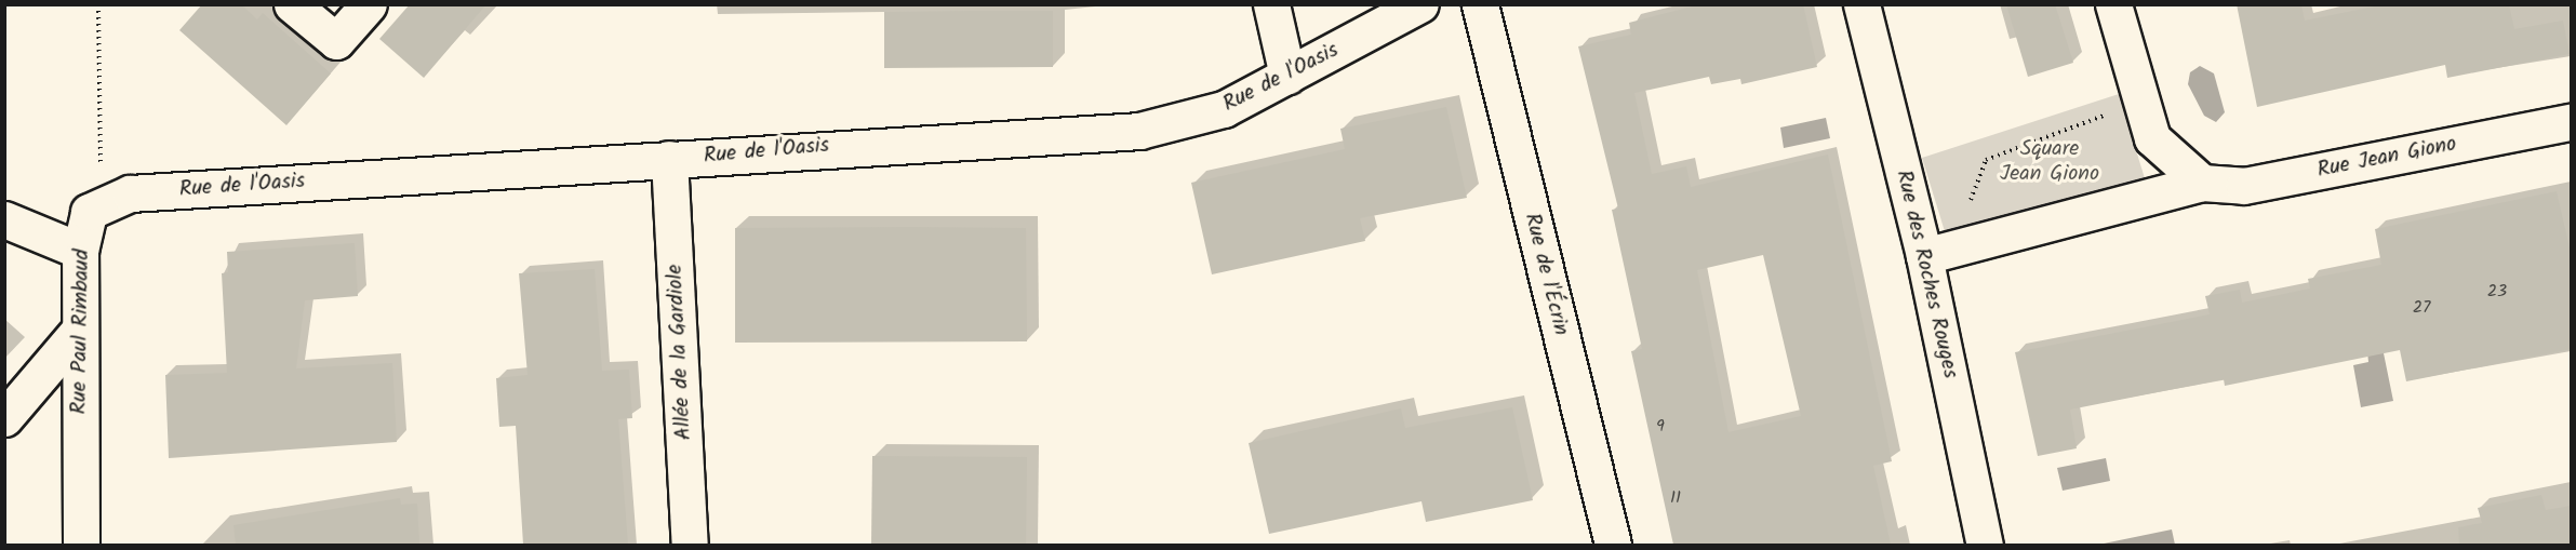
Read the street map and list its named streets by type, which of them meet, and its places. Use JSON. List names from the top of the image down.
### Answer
{
  "streets": {
    "street": [
      "Rue de l'Oasis",
      "Rue Jean Giono",
      "Rue de l'Écrin",
      "Rue des Roches Rouges",
      "Rue Paul Rimbaud",
      "Allée de la Gardiole"
    ]
  },
  "crossings": [
    ["Rue de l'Oasis", "Rue Paul Rimbaud"],
    ["Rue de l'Oasis", "Allée de la Gardiole"],
    ["Rue Jean Giono", "Rue des Roches Rouges"]
  ],
  "parks": ["Square Jean Giono"],
  "house_numbers": [
    "23",
    "27",
    "9",
    "11"
  ]
}
